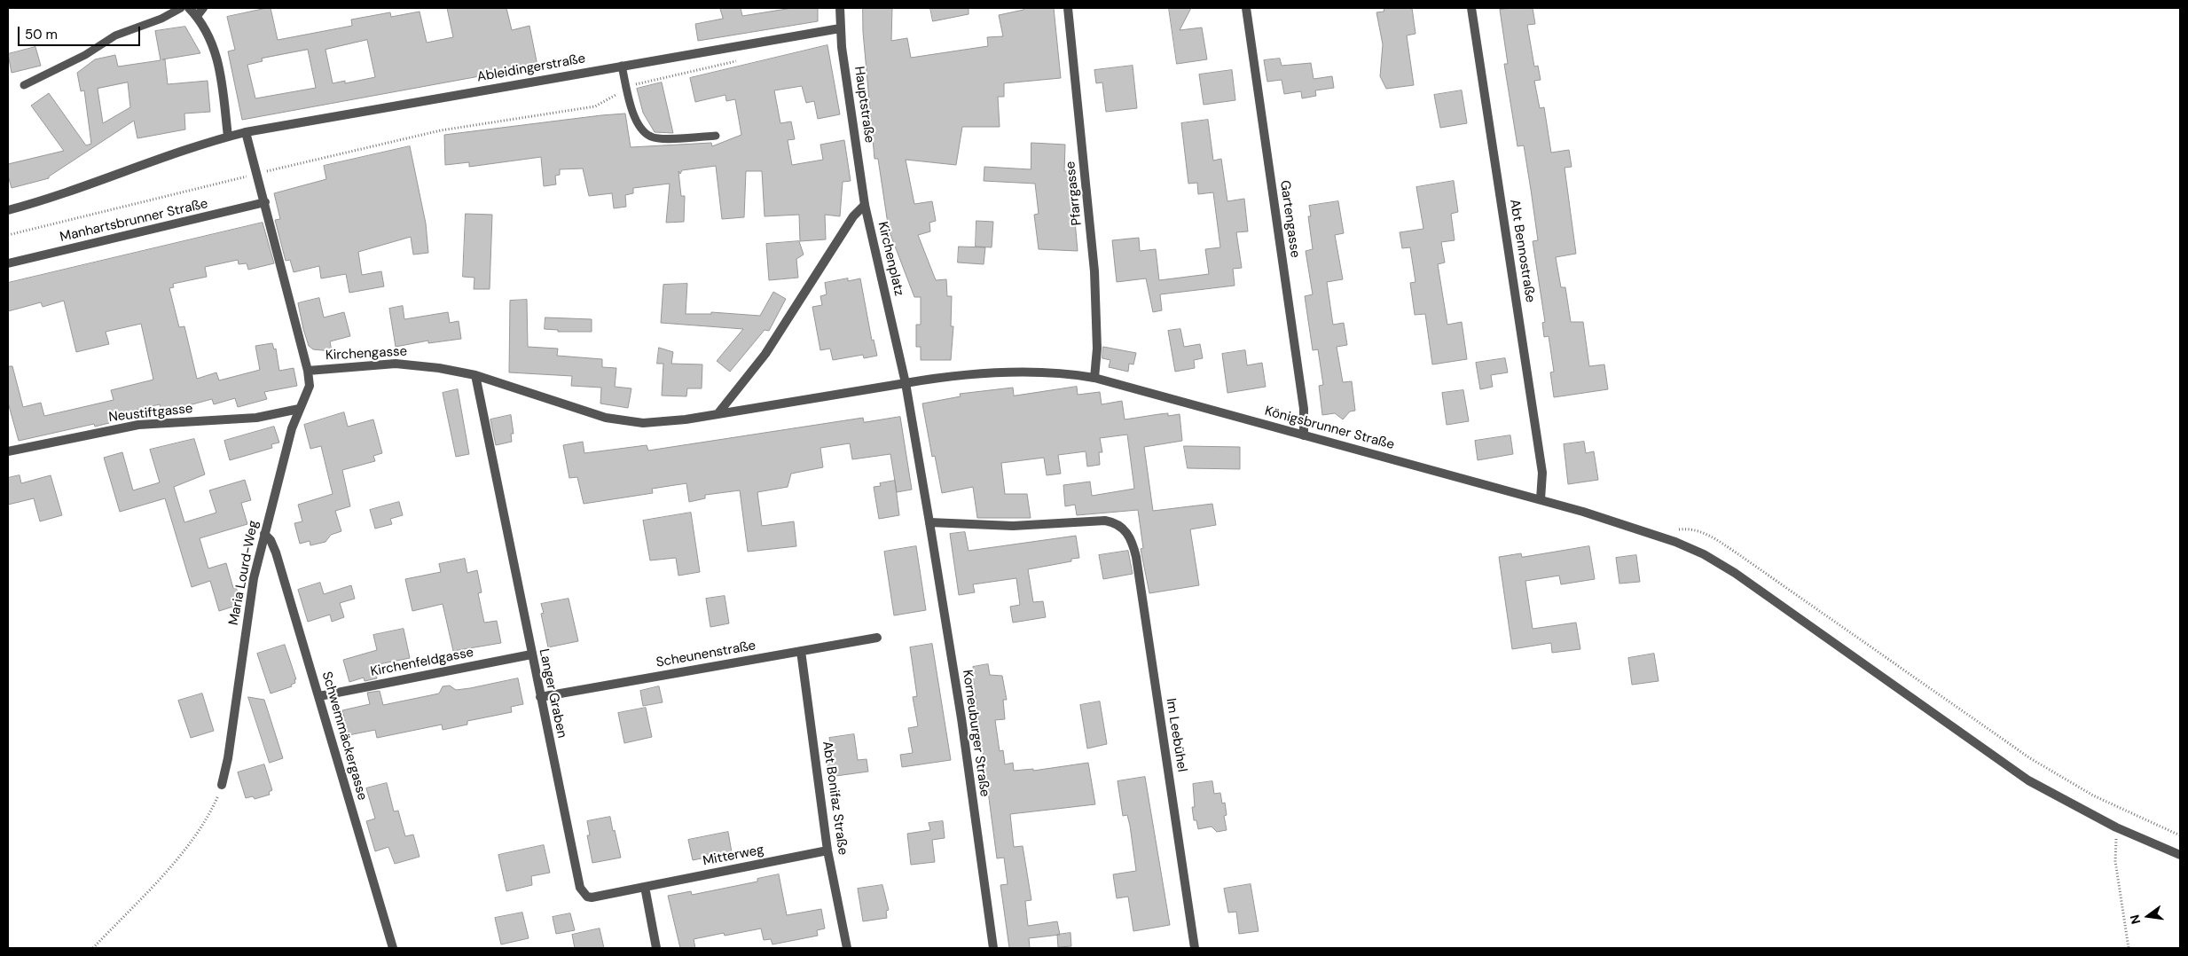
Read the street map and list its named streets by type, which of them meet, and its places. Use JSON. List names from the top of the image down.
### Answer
{
  "streets": {
    "street": [
      "Ableidingerstraße",
      "Hauptstraße",
      "Pfarrgasse",
      "Gartengasse",
      "Manhartsbrunner Straße",
      "Abt Bennostraße",
      "Kirchenplatz",
      "Kirchengasse",
      "Neustiftgasse",
      "Königsbrunner Straße",
      "Maria Lourd-Weg",
      "Scheunenstraße",
      "Kirchenfeldgasse",
      "Langer Graben",
      "Korneuburger Straße",
      "Im Leebühel",
      "Schwemmäckergasse",
      "Abt Bonifaz Straße",
      "Mitterweg"
    ]
  },
  "crossings": [
    ["Ableidingerstraße", "Hauptstraße"],
    ["Ableidingerstraße", "Kirchengasse"],
    ["Hauptstraße", "Kirchenplatz"],
    ["Pfarrgasse", "Königsbrunner Straße"],
    ["Gartengasse", "Königsbrunner Straße"],
    ["Manhartsbrunner Straße", "Kirchengasse"],
    ["Abt Bennostraße", "Königsbrunner Straße"],
    ["Kirchenplatz", "Königsbrunner Straße"],
    ["Kirchenplatz", "Korneuburger Straße"],
    ["Kirchengasse", "Maria Lourd-Weg"],
    ["Kirchengasse", "Langer Graben"],
    ["Neustiftgasse", "Maria Lourd-Weg"],
    ["Königsbrunner Straße", "Korneuburger Straße"],
    ["Maria Lourd-Weg", "Schwemmäckergasse"],
    ["Scheunenstraße", "Langer Graben"],
    ["Scheunenstraße", "Abt Bonifaz Straße"],
    ["Kirchenfeldgasse", "Langer Graben"],
    ["Kirchenfeldgasse", "Schwemmäckergasse"],
    ["Langer Graben", "Mitterweg"],
    ["Korneuburger Straße", "Im Leebühel"],
    ["Abt Bonifaz Straße", "Mitterweg"]
  ],
  "scale_bar": "50 m",
  "north": "left"
}
